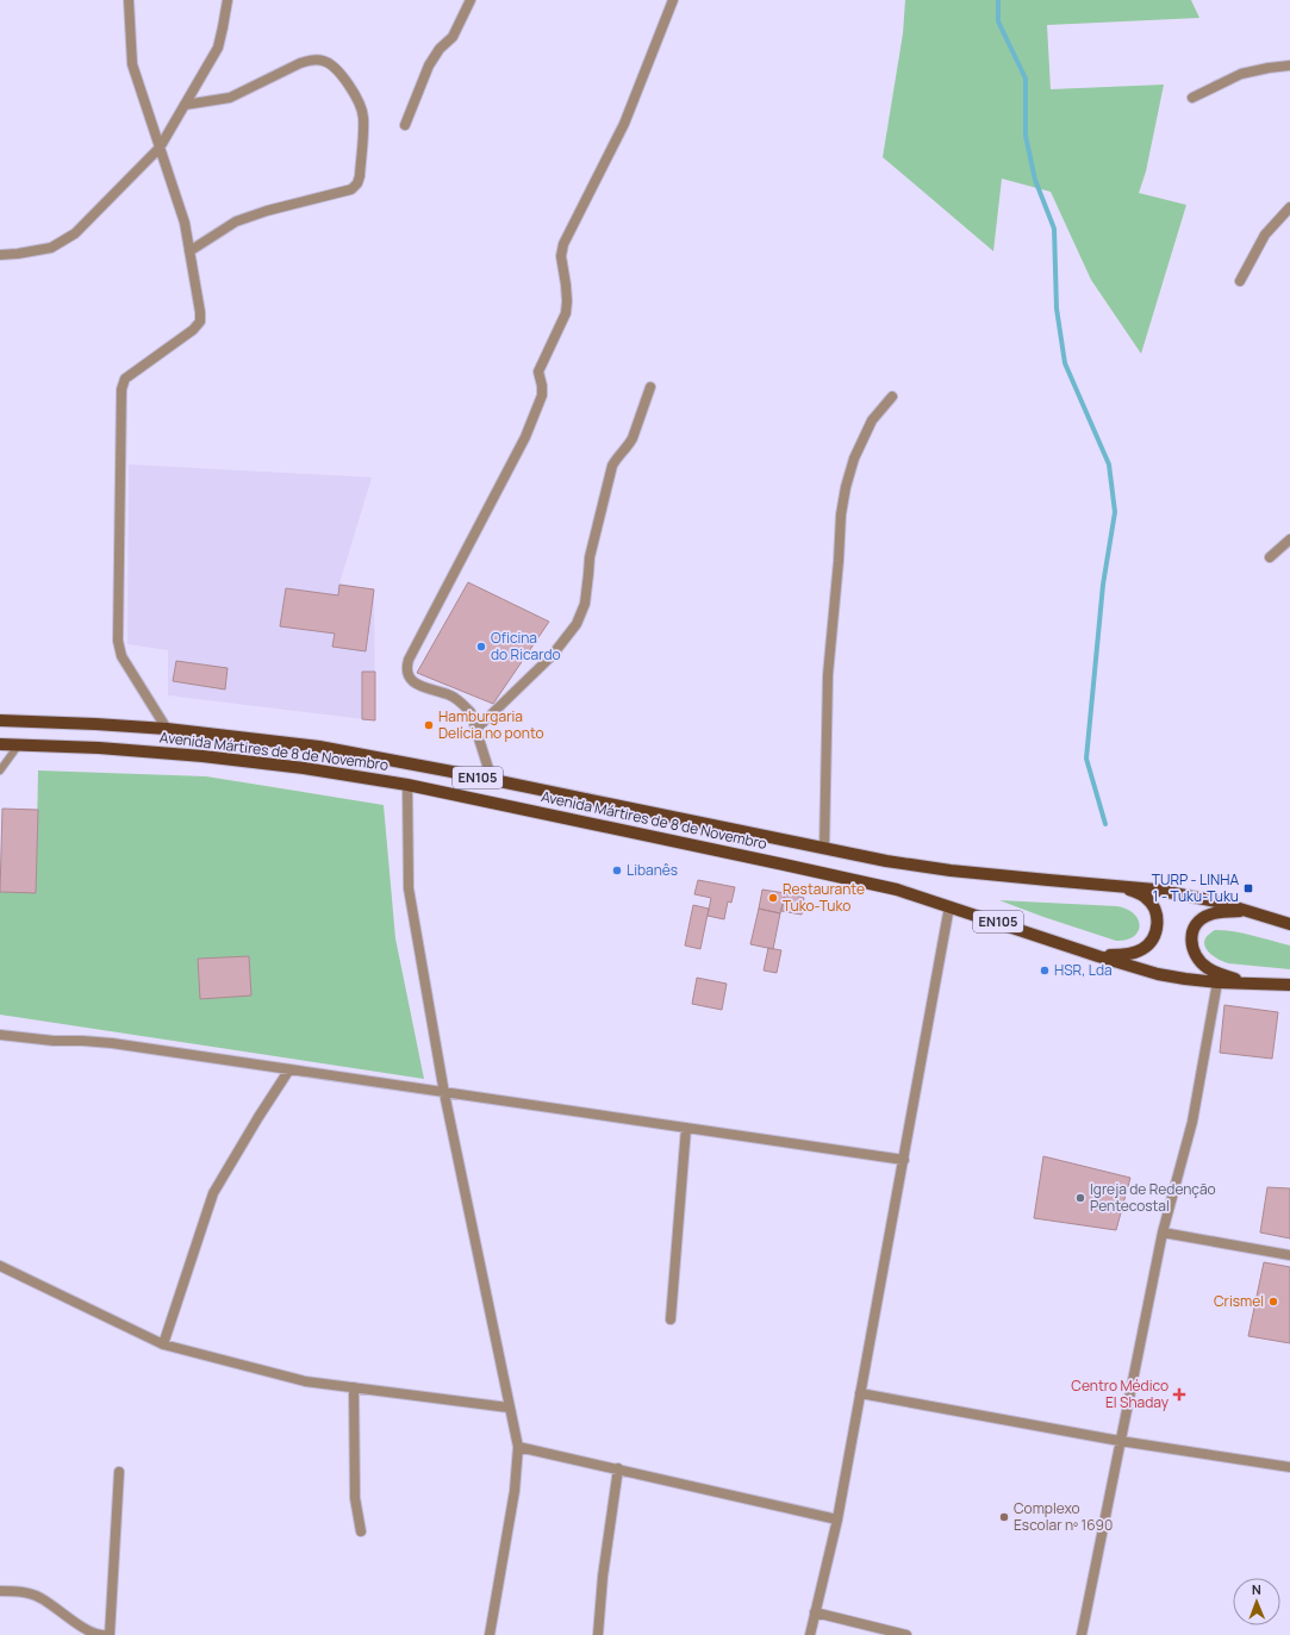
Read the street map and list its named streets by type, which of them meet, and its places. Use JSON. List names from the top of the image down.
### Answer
{
  "streets": {
    "main road": ["Avenida Mártires de 8 de Novembro", "EN105"]
  },
  "places": {
    "other": [
      "Oficina do Ricardo",
      "Hamburgaria Delícia no ponto",
      "Libanês",
      "Restaurante Tuko-Tuko",
      "HSR, Lda",
      "Igreja de Redenção Pentecostal",
      "Crismel",
      "Complexo Escolar nº 1690"
    ],
    "transit": ["TURP - LINHA 1 - Tuku-Tuku"],
    "health": ["Centro Médico El Shaday"]
  },
  "north": "top"
}
